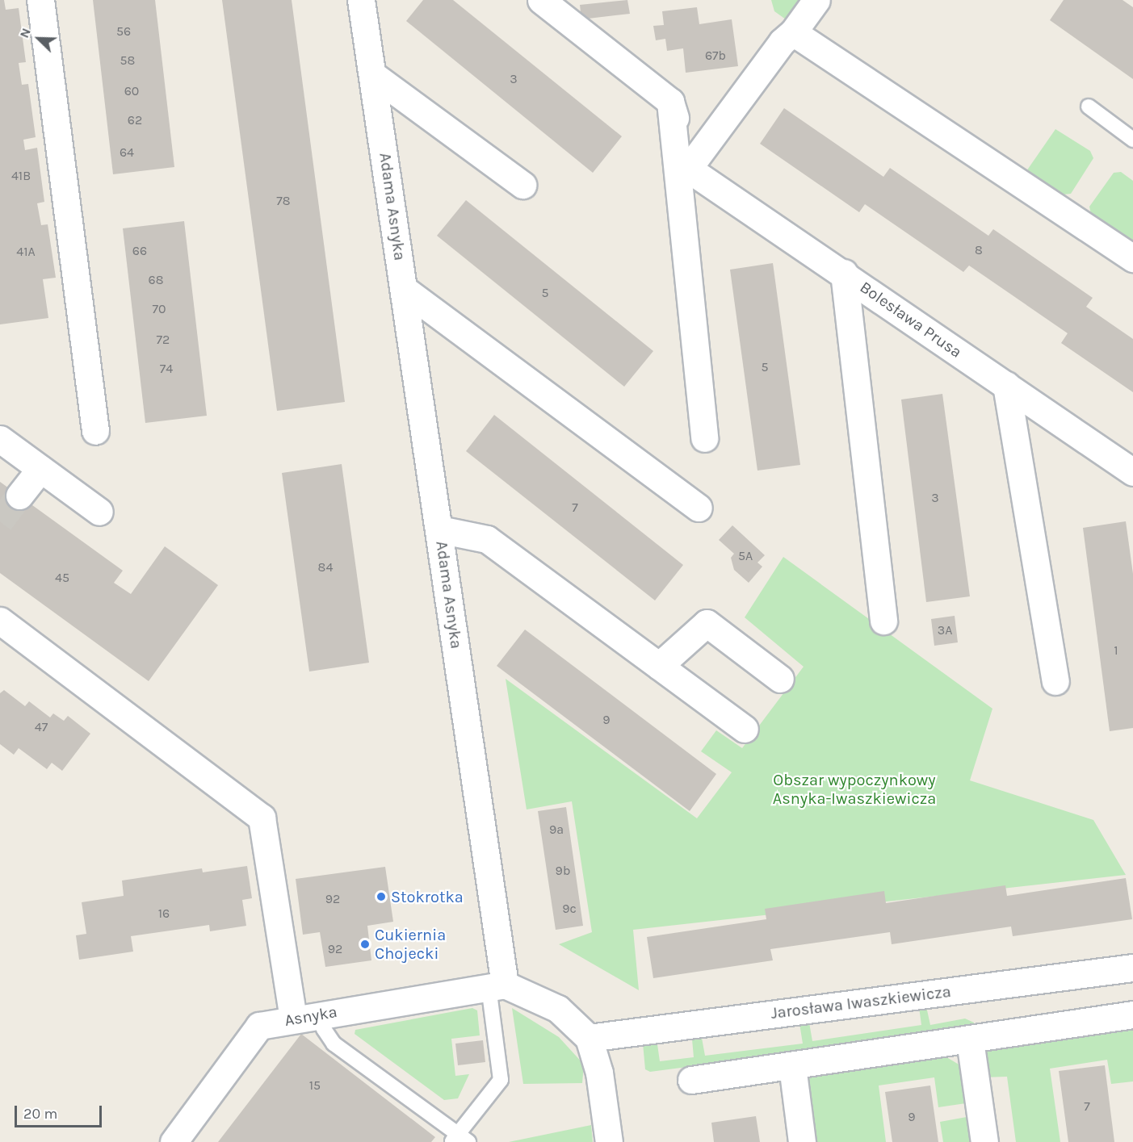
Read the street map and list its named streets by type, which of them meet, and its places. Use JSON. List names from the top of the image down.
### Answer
{
  "streets": {
    "street": [
      "Adama Asnyka",
      "Bolesława Prusa",
      "Jarosława Iwaszkiewicza",
      "Asnyka"
    ]
  },
  "crossings": [
    ["Adama Asnyka", "Asnyka"]
  ],
  "parks": ["Obszar wypoczynkowy Asnyka-Iwaszkiewicza"],
  "places": ["Stokrotka", "Cukiernia Chojecki"],
  "house_numbers": [
    "56",
    "67b",
    "58",
    "3",
    "60",
    "62",
    "64",
    "41B",
    "78",
    "8",
    "66",
    "41A",
    "68",
    "5",
    "70",
    "72",
    "5",
    "74",
    "3",
    "7",
    "5A",
    "84",
    "45",
    "3A",
    "1",
    "9",
    "47",
    "9a",
    "9b",
    "92",
    "9c",
    "16",
    "92",
    "15",
    "7",
    "9"
  ],
  "scale_bar": "20 m",
  "north": "top left"
}
